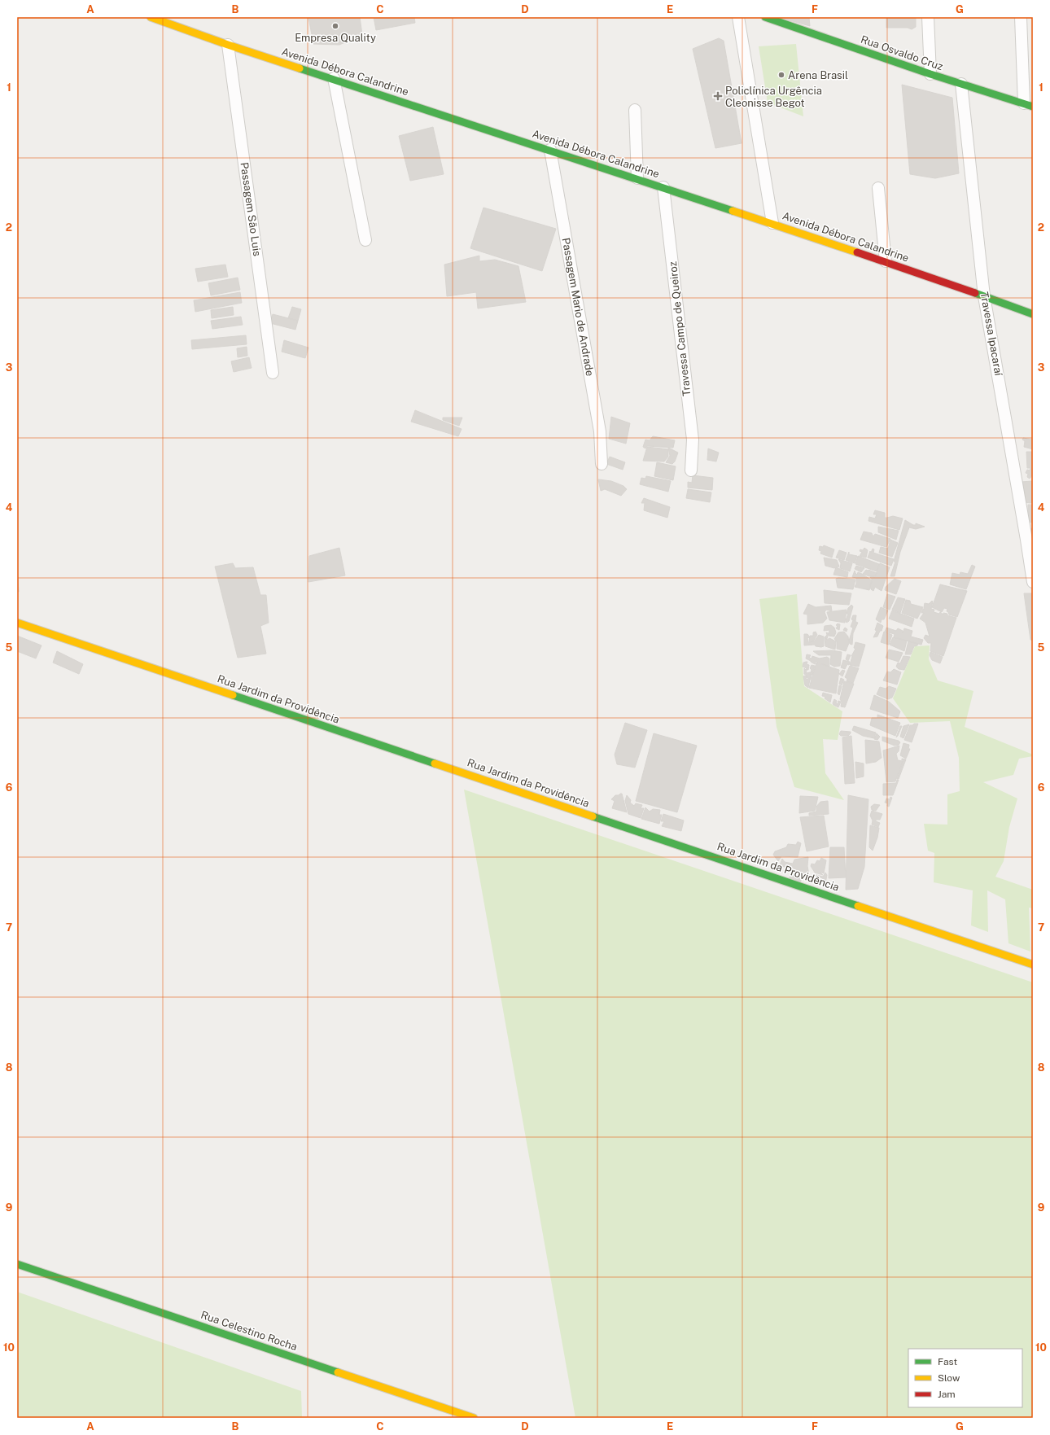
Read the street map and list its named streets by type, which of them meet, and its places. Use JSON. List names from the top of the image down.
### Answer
{
  "streets": {
    "street": [
      "Rua Osvaldo Cruz",
      "Avenida Débora Calandrine",
      "Passagem São Luis",
      "Passagem Mario de Andrade",
      "Travessa Campo de Queiroz",
      "Travessa Ipacaraí",
      "Rua Jardim da Providência",
      "Rua Celestino Rocha"
    ]
  },
  "crossings": [
    ["Rua Osvaldo Cruz", "Travessa Ipacaraí"],
    ["Avenida Débora Calandrine", "Passagem São Luis"],
    ["Avenida Débora Calandrine", "Passagem Mario de Andrade"],
    ["Avenida Débora Calandrine", "Travessa Campo de Queiroz"],
    ["Avenida Débora Calandrine", "Travessa Ipacaraí"]
  ],
  "places": {
    "other": ["Empresa Quality", "Arena Brasil"],
    "health": ["Policlínica Urgência Cleonisse Begot"]
  },
  "legend": ["Fast", "Slow", "Jam"],
  "grid": {
    "columns": [
      "A",
      "B",
      "C",
      "D",
      "E",
      "F",
      "G"
    ],
    "rows": [
      "1",
      "2",
      "3",
      "4",
      "5",
      "6",
      "7",
      "8",
      "9",
      "10"
    ]
  }
}
